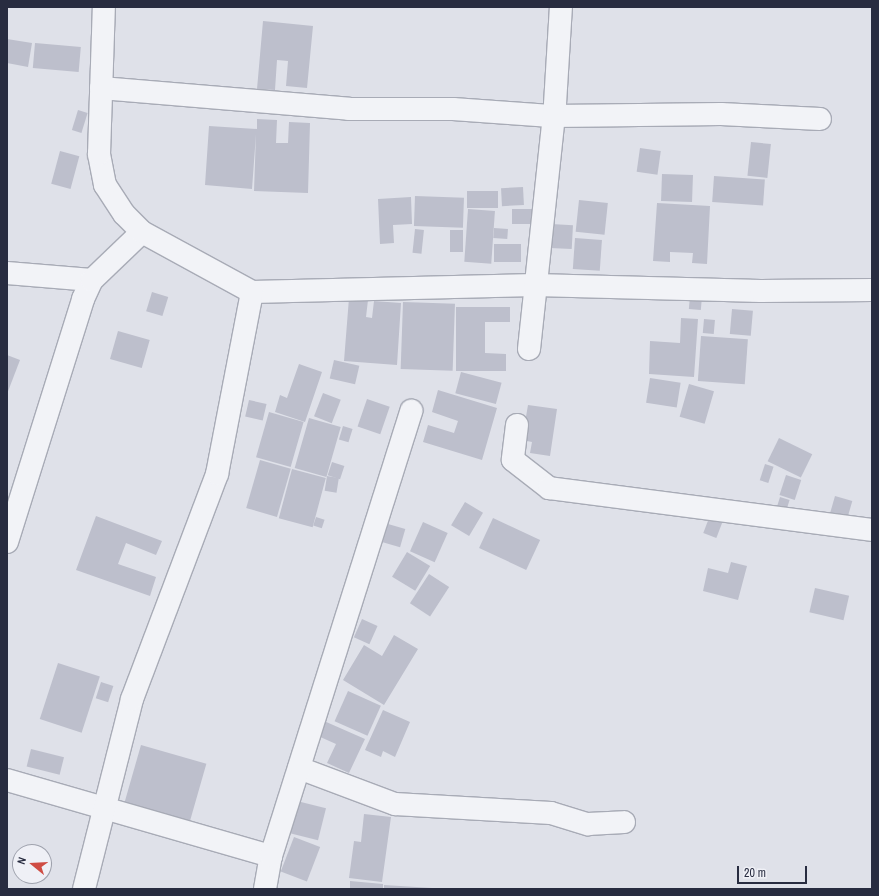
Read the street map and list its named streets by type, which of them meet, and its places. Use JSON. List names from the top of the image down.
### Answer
{
  "scale_bar": "20 m",
  "north": "left"
}
